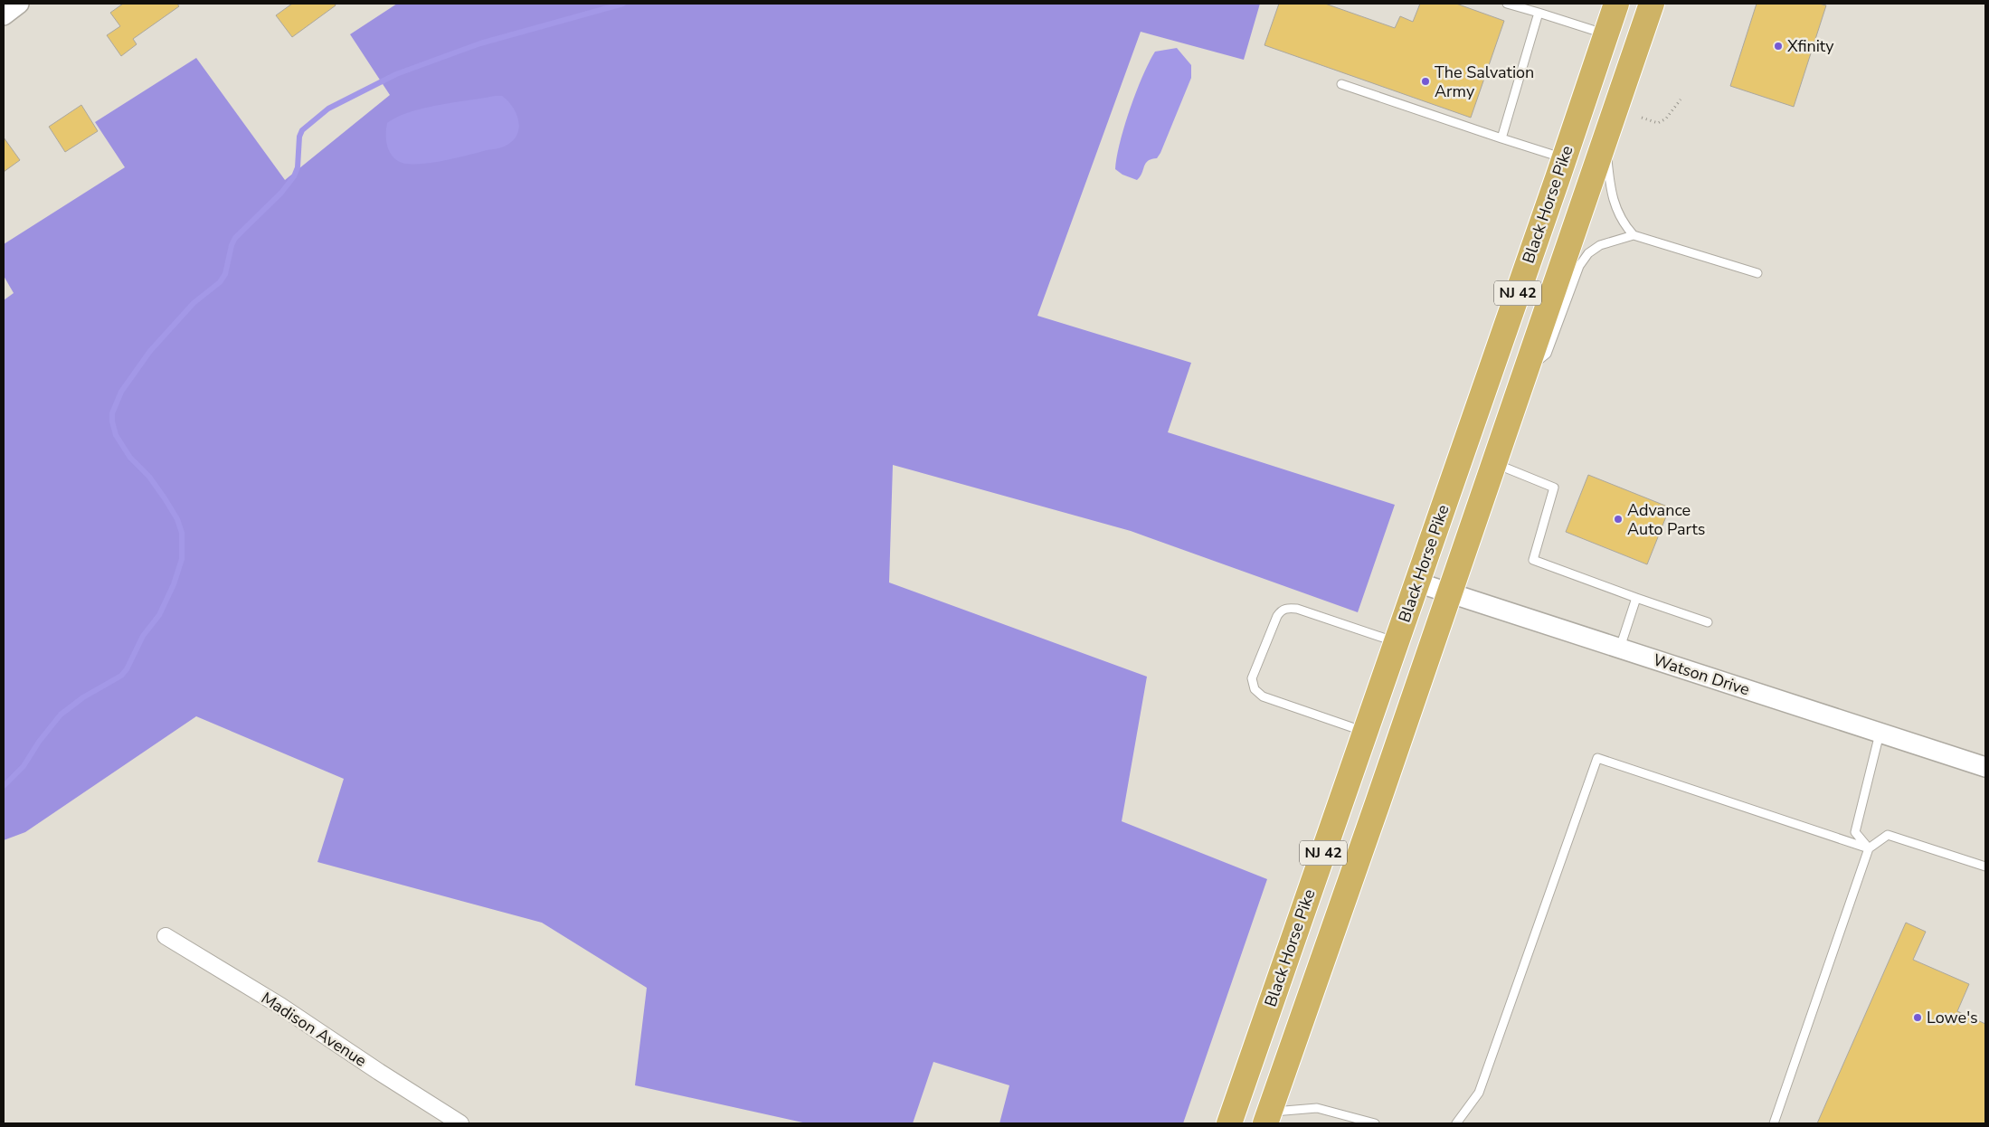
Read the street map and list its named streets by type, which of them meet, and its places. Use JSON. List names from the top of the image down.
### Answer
{
  "streets": {
    "highway": ["Black Horse Pike", "NJ 42"],
    "street": ["Watson Drive", "Madison Avenue"]
  },
  "crossings": [
    ["Black Horse Pike", "Watson Drive"]
  ],
  "places": [
    "Xfinity",
    "The Salvation Army",
    "Advance Auto Parts",
    "Lowe's"
  ]
}
